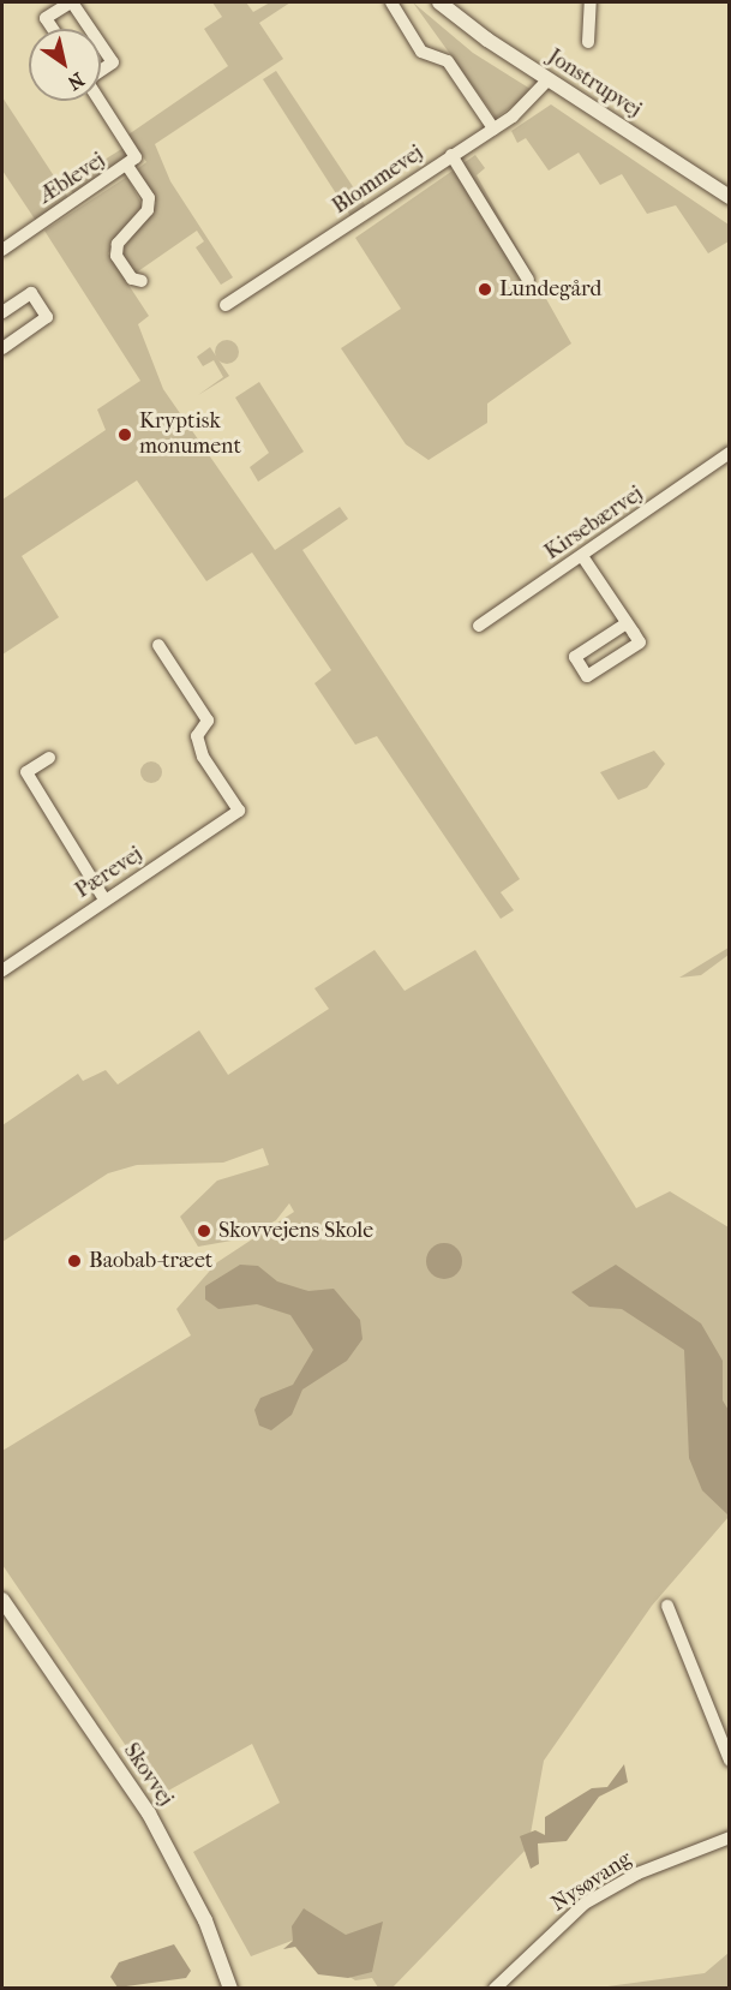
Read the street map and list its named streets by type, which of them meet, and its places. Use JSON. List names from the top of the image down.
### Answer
{
  "streets": {
    "street": [
      "Jonstrupvej",
      "Æblevej",
      "Blommevej",
      "Kirsebærvej",
      "Pærevej",
      "Skovvej",
      "Nysøvang"
    ]
  },
  "crossings": [
    ["Jonstrupvej", "Blommevej"]
  ],
  "places": [
    "Lundegård",
    "Kryptisk monument",
    "Skovvejens Skole",
    "Baobab-træet"
  ],
  "north": "bottom right"
}
